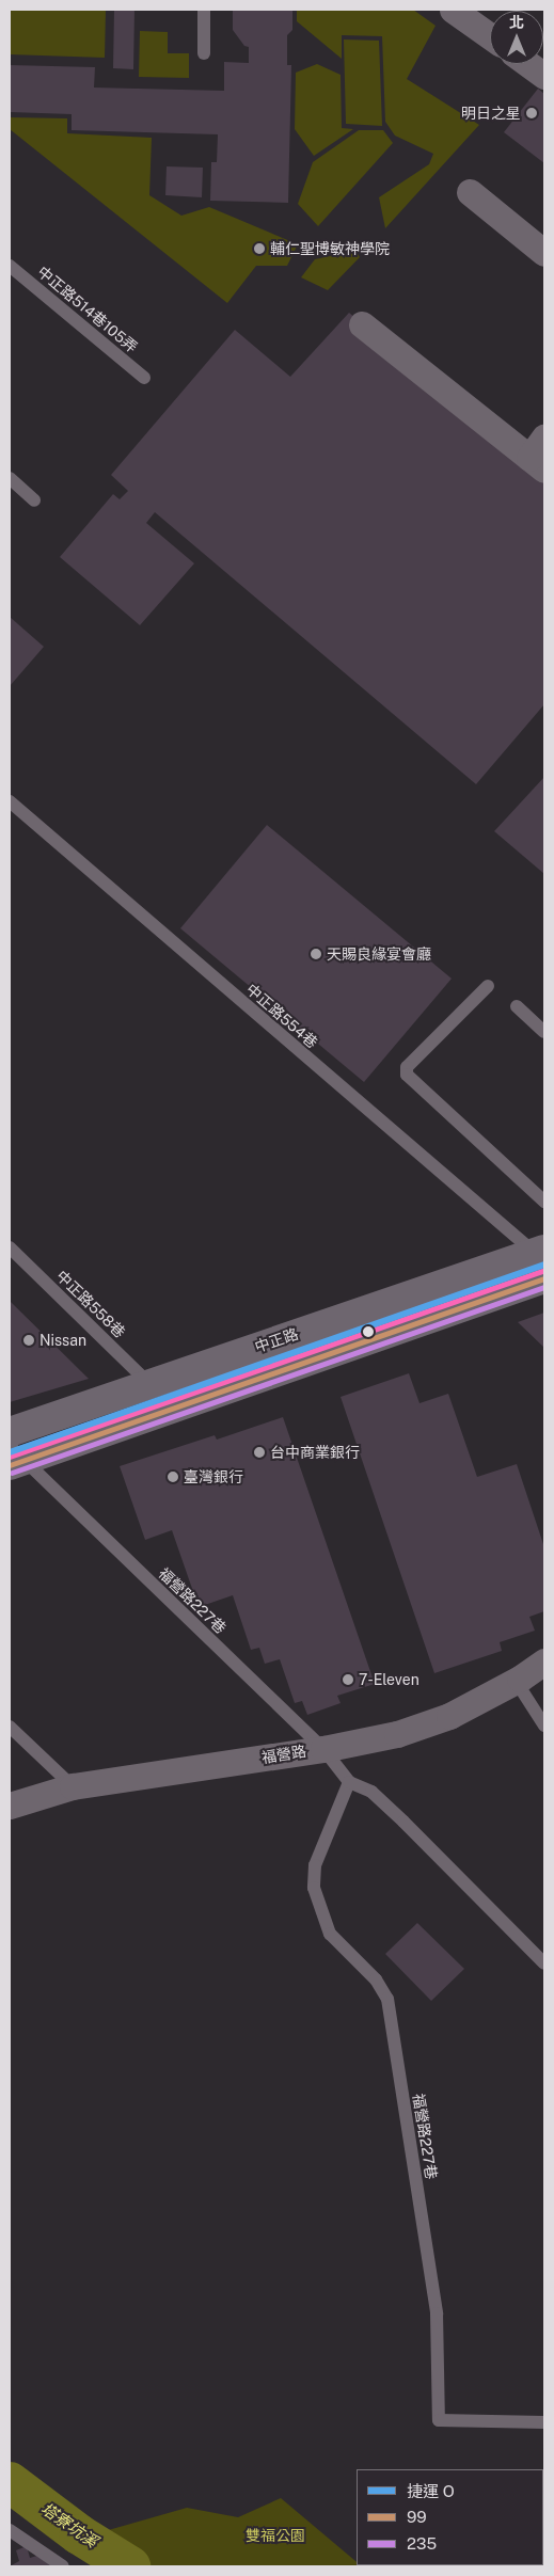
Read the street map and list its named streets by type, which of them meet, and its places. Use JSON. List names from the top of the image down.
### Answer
{
  "streets": {
    "main road": ["中正路"],
    "street": ["福營路"],
    "lane": [
      "中正路514巷105弄",
      "中正路554巷",
      "中正路558巷",
      "福營路227巷"
    ]
  },
  "crossings": [
    ["中正路554巷", "中正路"],
    ["中正路558巷", "中正路"],
    ["中正路", "福營路227巷"],
    ["福營路227巷", "福營路"]
  ],
  "water": ["塔寮坑溪"],
  "parks": ["雙福公園"],
  "places": [
    "明日之星",
    "輔仁聖博敏神學院",
    "天賜良緣宴會廳",
    "Nissan",
    "台中商業銀行",
    "臺灣銀行",
    "7-Eleven"
  ],
  "lines": ["metro line O", "transit line 99", "transit line 235"],
  "legend": ["捷運 O", "99", "235"],
  "north": "top"
}
